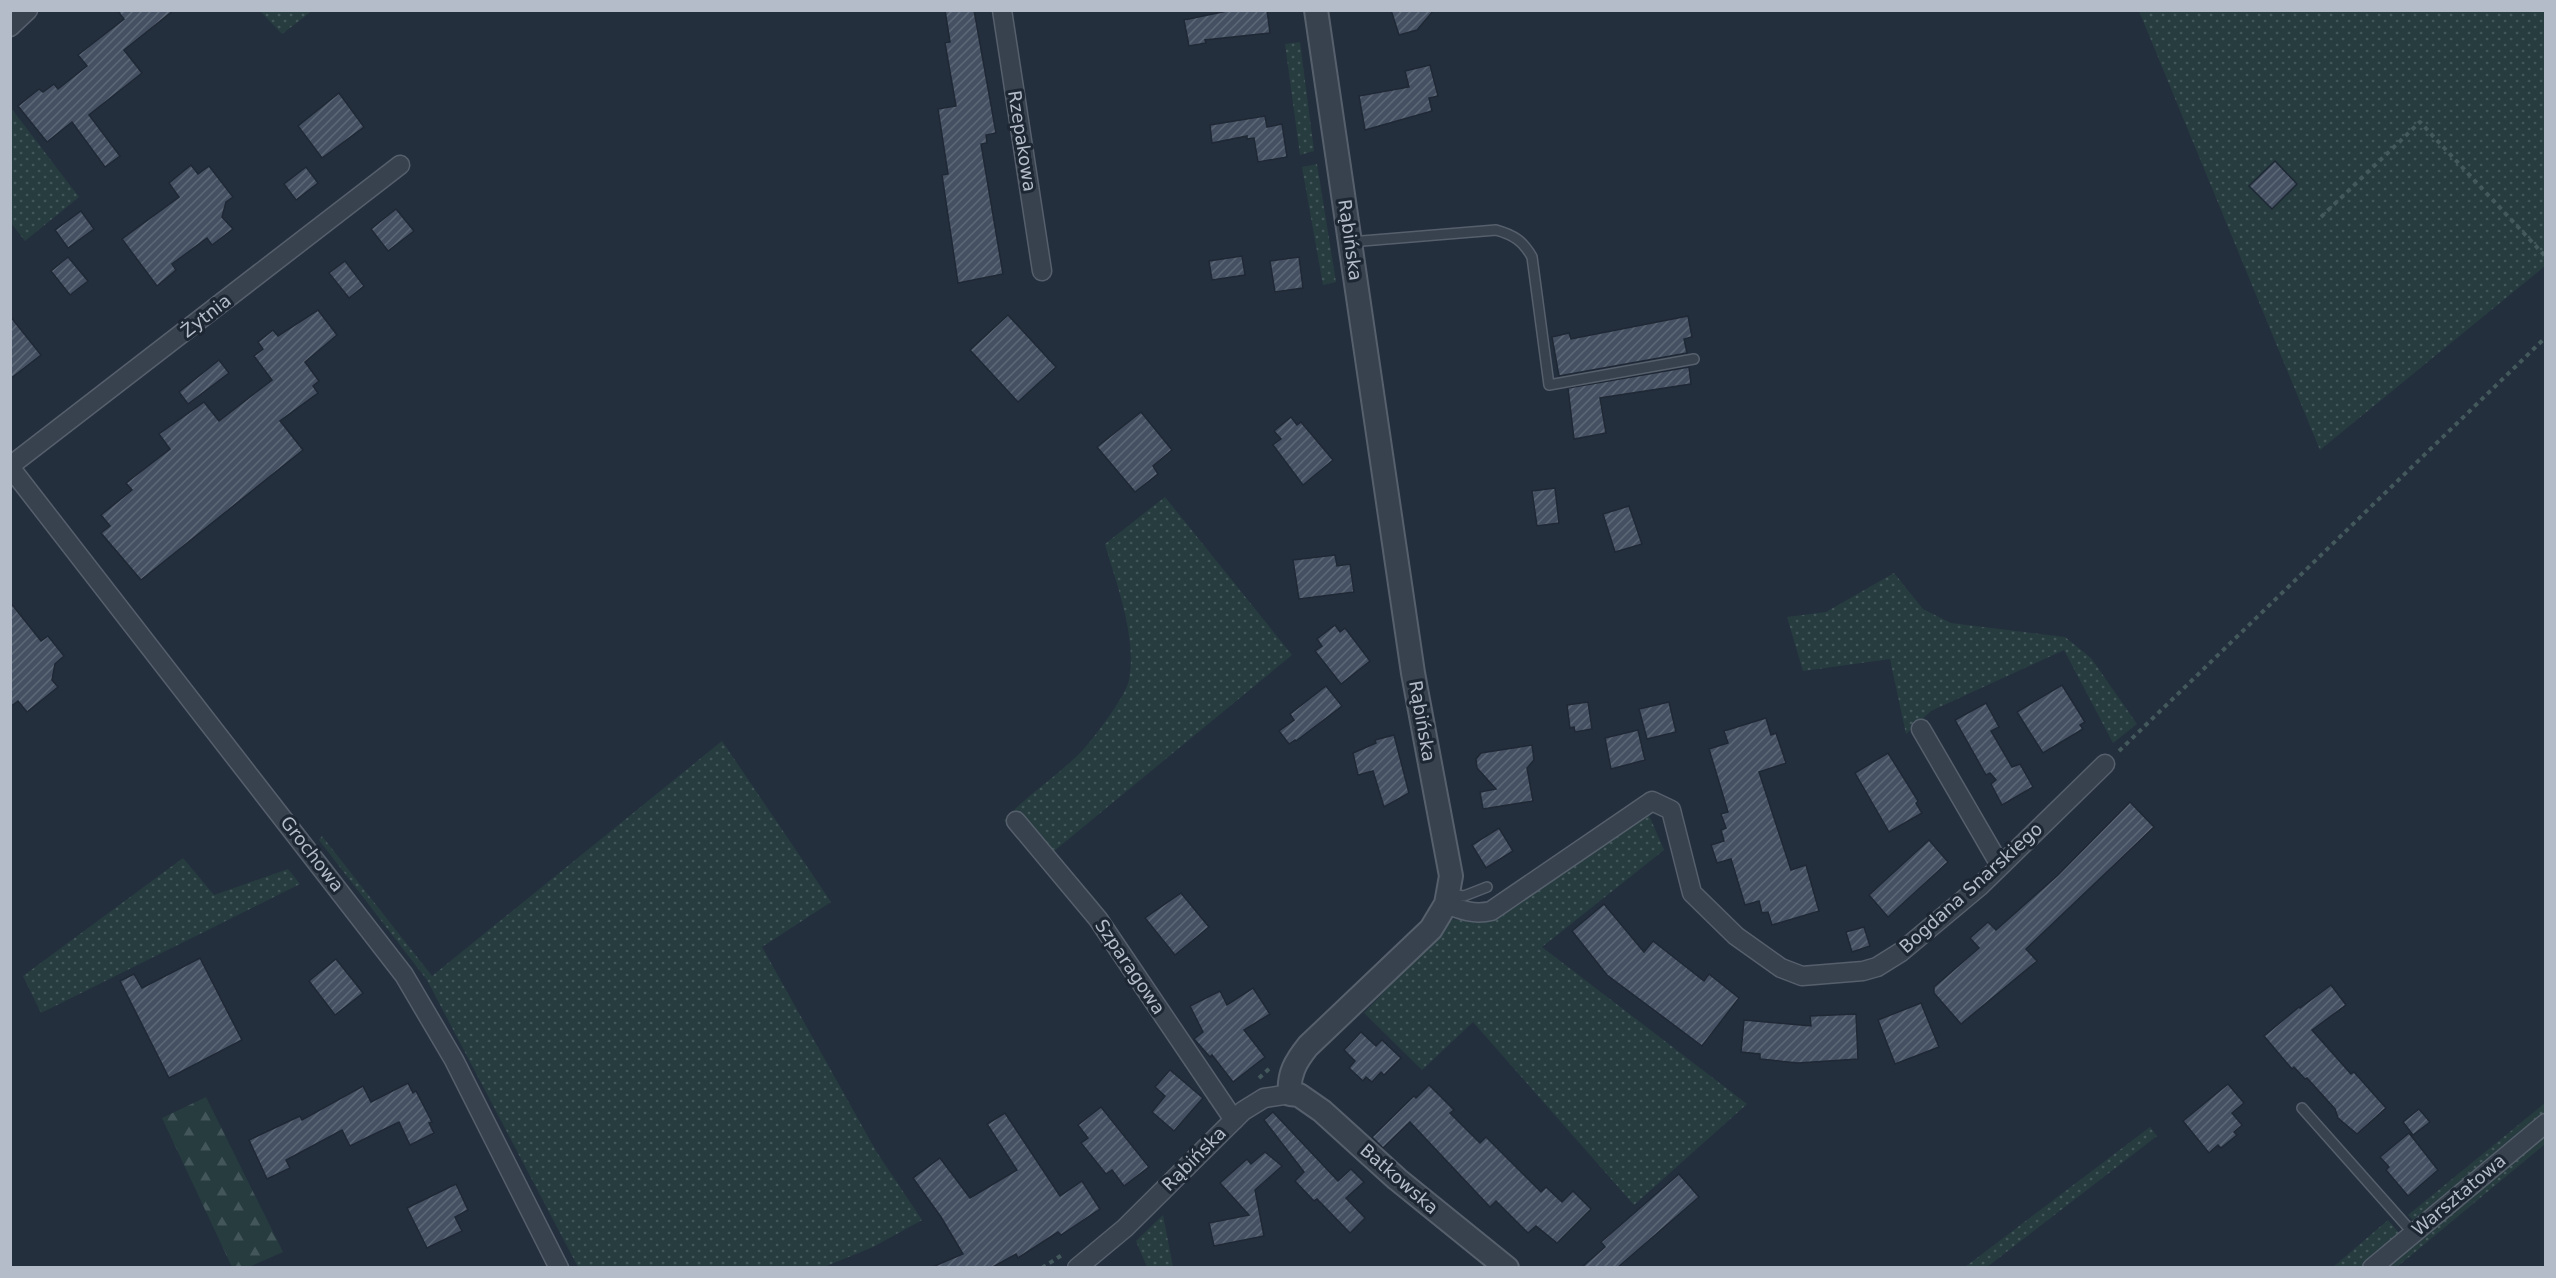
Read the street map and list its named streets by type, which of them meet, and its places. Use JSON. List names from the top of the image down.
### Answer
{
  "streets": {
    "street": [
      "Rzepakowa",
      "Rąbińska",
      "Żytnia",
      "Grochowa",
      "Bogdana Snarskiego",
      "Szparagowa",
      "Batkowska",
      "Warsztatowa"
    ]
  },
  "crossings": [
    ["Rąbińska", "Bogdana Snarskiego"],
    ["Rąbińska", "Szparagowa"],
    ["Rąbińska", "Batkowska"],
    ["Żytnia", "Grochowa"]
  ]
}
